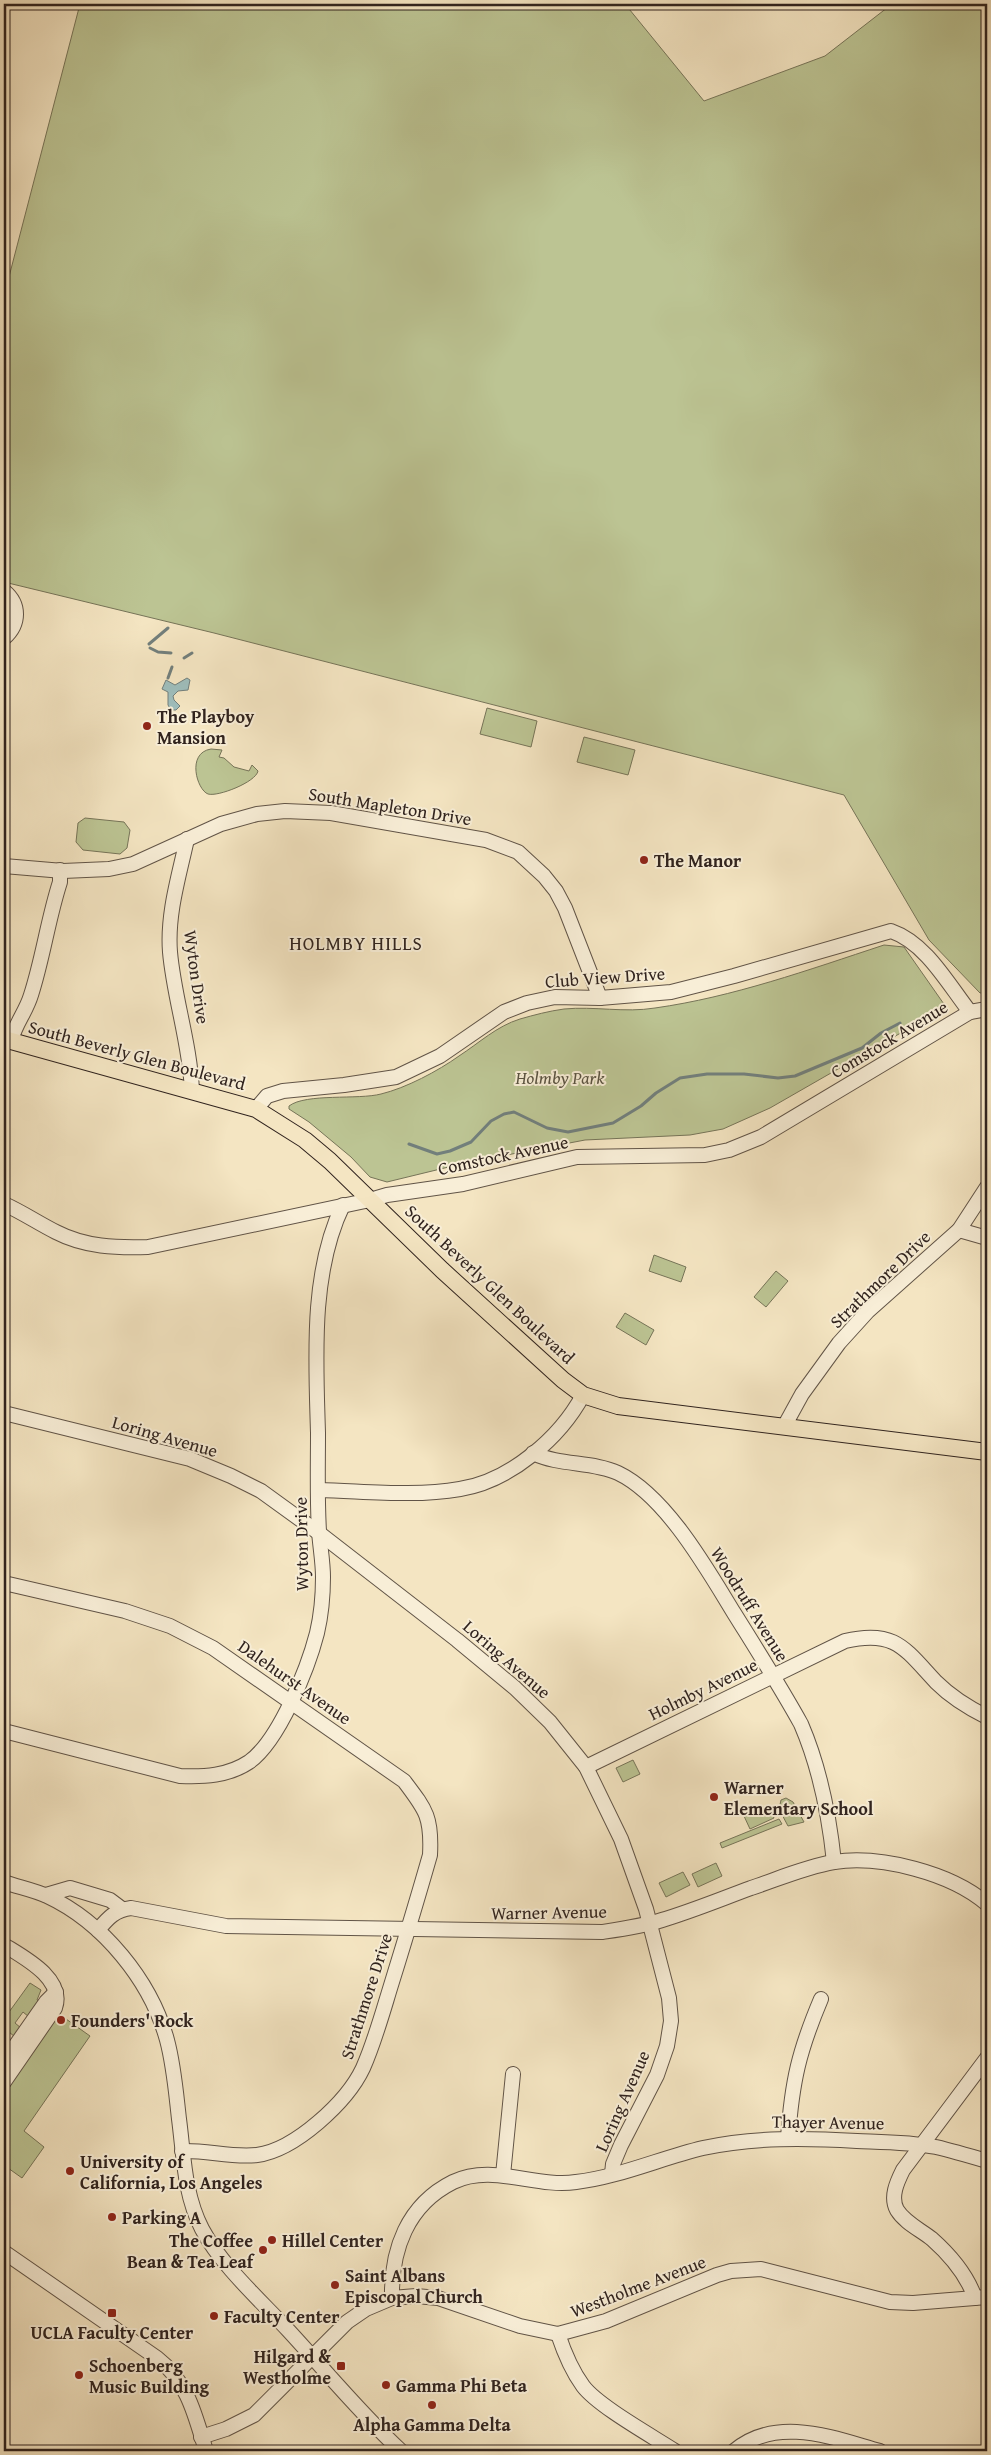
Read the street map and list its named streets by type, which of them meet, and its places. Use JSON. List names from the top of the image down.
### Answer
{
  "streets": {
    "main road": ["South Beverly Glen Boulevard"],
    "street": [
      "South Mapleton Drive",
      "Wyton Drive",
      "Club View Drive",
      "Comstock Avenue",
      "Strathmore Drive",
      "Loring Avenue",
      "Woodruff Avenue",
      "Dalehurst Avenue",
      "Holmby Avenue",
      "Warner Avenue",
      "Thayer Avenue",
      "Westholme Avenue"
    ]
  },
  "crossings": [
    ["South Mapleton Drive", "Wyton Drive"],
    ["South Mapleton Drive", "Club View Drive"],
    ["Wyton Drive", "Comstock Avenue"],
    ["Wyton Drive", "South Beverly Glen Boulevard"],
    ["Wyton Drive", "Loring Avenue"],
    ["Wyton Drive", "Dalehurst Avenue"],
    ["Club View Drive", "Comstock Avenue"],
    ["Club View Drive", "South Beverly Glen Boulevard"],
    ["Comstock Avenue", "South Beverly Glen Boulevard"],
    ["South Beverly Glen Boulevard", "Strathmore Drive"],
    ["Strathmore Drive", "Dalehurst Avenue"],
    ["Strathmore Drive", "Warner Avenue"],
    ["Loring Avenue", "Holmby Avenue"],
    ["Loring Avenue", "Warner Avenue"],
    ["Loring Avenue", "Thayer Avenue"],
    ["Woodruff Avenue", "Holmby Avenue"],
    ["Woodruff Avenue", "Warner Avenue"],
    ["Dalehurst Avenue", "Warner Avenue"],
    ["Thayer Avenue", "Westholme Avenue"]
  ],
  "districts": ["HOLMBY HILLS"],
  "parks": ["Holmby Park"],
  "places": {
    "other": [
      "The Playboy Mansion",
      "The Manor",
      "Warner Elementary School",
      "Founders' Rock",
      "University of California, Los Angeles",
      "Parking A",
      "Hillel Center",
      "The Coffee Bean & Tea Leaf",
      "Saint Albans Episcopal Church",
      "Faculty Center",
      "Schoenberg Music Building",
      "Gamma Phi Beta",
      "Alpha Gamma Delta"
    ],
    "transit": ["UCLA Faculty Center", "Hilgard & Westholme"]
  }
}
